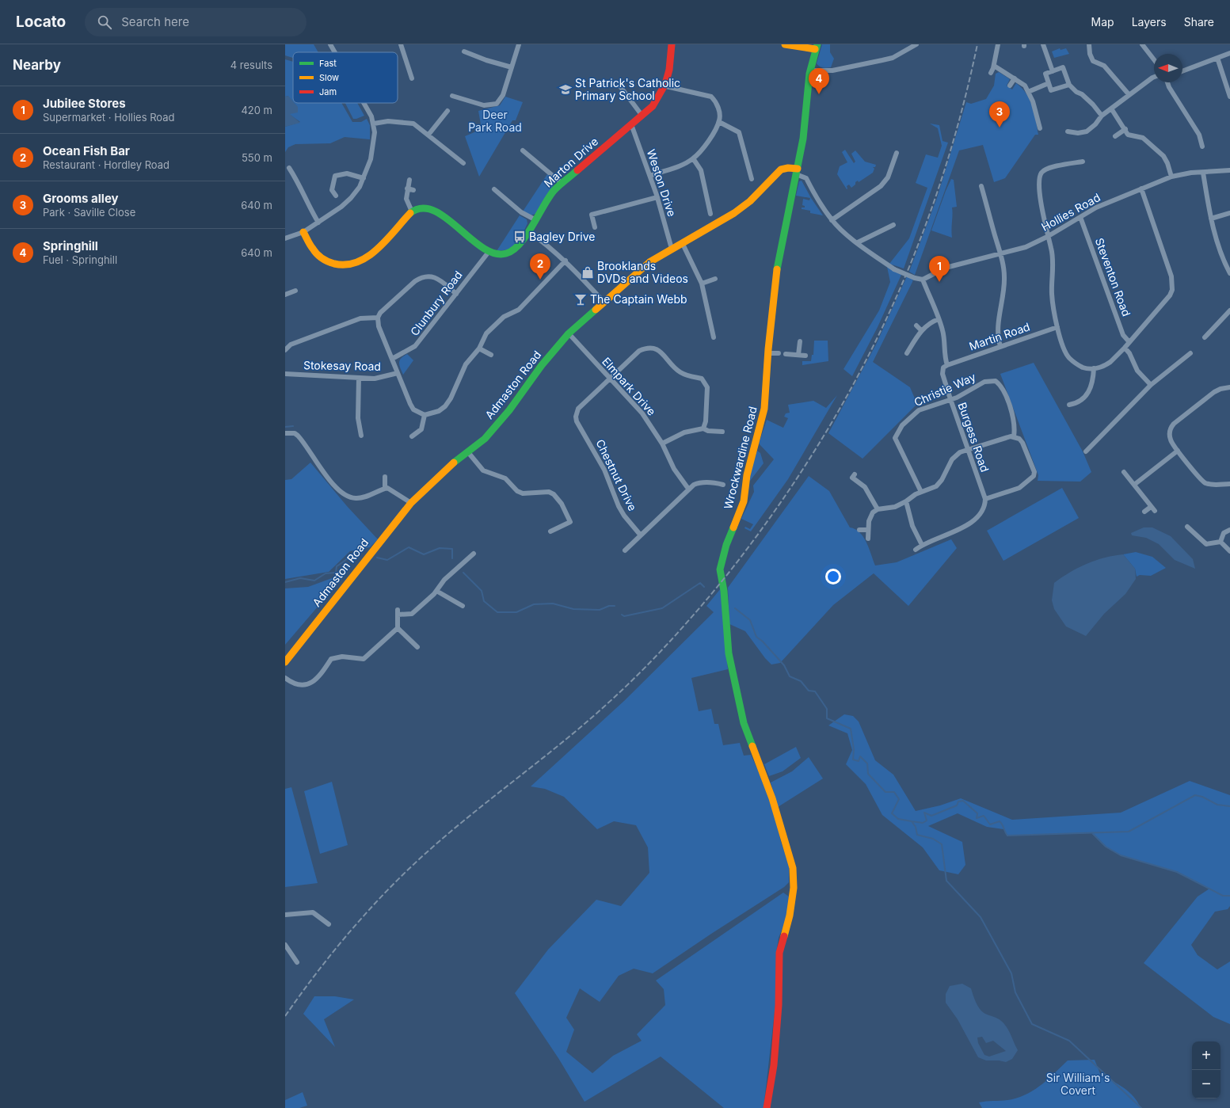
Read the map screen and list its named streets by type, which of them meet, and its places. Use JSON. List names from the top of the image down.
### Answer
{
  "streets": {
    "street": [
      "Marton Drive",
      "Weston Drive",
      "Hollies Road",
      "Steventon Road",
      "Clunbury Road",
      "Martin Road",
      "Stokesay Road",
      "Admaston Road",
      "Elmpark Drive",
      "Christie Way",
      "Burgess Road",
      "Wrockwardine Road",
      "Chestnut Drive"
    ]
  },
  "crossings": [
    ["Marton Drive", "Weston Drive"],
    ["Marton Drive", "Clunbury Road"],
    ["Weston Drive", "Admaston Road"],
    ["Hollies Road", "Steventon Road"],
    ["Martin Road", "Burgess Road"],
    ["Admaston Road", "Elmpark Drive"],
    ["Admaston Road", "Wrockwardine Road"],
    ["Elmpark Drive", "Chestnut Drive"],
    ["Christie Way", "Burgess Road"]
  ],
  "parks": ["Deer Park Road", "Sir William's Covert"],
  "places": {
    "school or university": ["St Patrick's Catholic Primary School"],
    "bus stop": ["Bagley Drive"],
    "shop": ["Brooklands DVDs and Videos"],
    "bar": ["The Captain Webb"]
  },
  "legend": ["Fast", "Slow", "Jam"],
  "north": "left",
  "page": {
    "header": "Locato",
    "search": "Search here",
    "nav": ["Map", "Layers", "Share"],
    "heading": ["Nearby", "4 results"],
    "pins": [
      "4",
      "3",
      "2",
      "1"
    ],
    "list": [
      {
        "mark": "1",
        "name": "Jubilee Stores",
        "note": "Supermarket · Hollies Road",
        "value": "420 m"
      },
      {
        "mark": "2",
        "name": "Ocean Fish Bar",
        "note": "Restaurant · Hordley Road",
        "value": "550 m"
      },
      {
        "mark": "3",
        "name": "Grooms alley",
        "note": "Park · Saville Close",
        "value": "640 m"
      },
      {
        "mark": "4",
        "name": "Springhill",
        "note": "Fuel · Springhill",
        "value": "640 m"
      }
    ],
    "map_buttons": ["+", "−"]
  }
}
